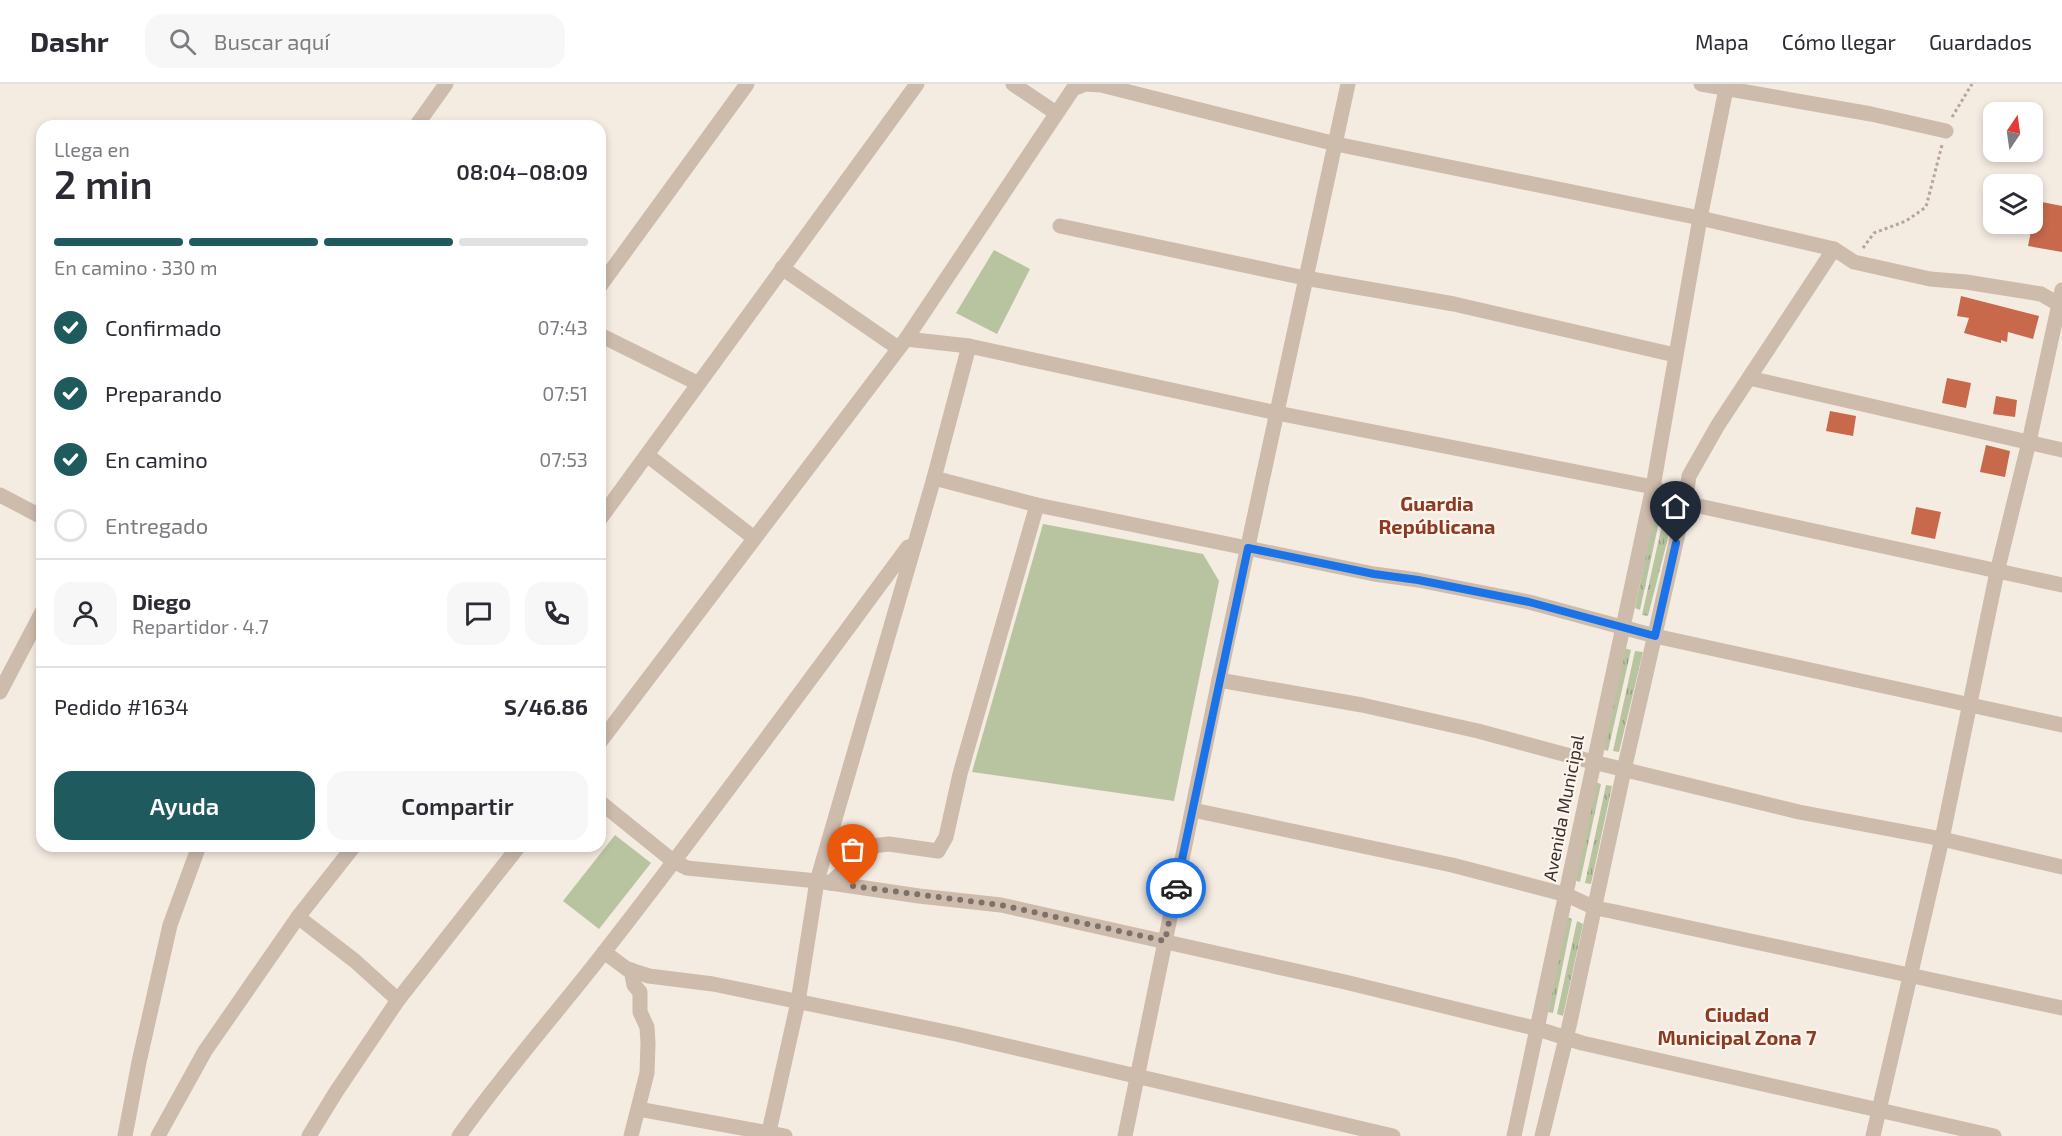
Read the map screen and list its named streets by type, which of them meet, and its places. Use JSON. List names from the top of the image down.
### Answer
{
  "streets": {
    "street": ["Avenida Municipal"]
  },
  "districts": ["Guardia Repúblicana", "Ciudad Municipal Zona 7"],
  "north": "top",
  "page": {
    "header": "Dashr",
    "search": "Buscar aquí",
    "nav": ["Mapa", "Cómo llegar", "Guardados"],
    "heading": ["2 min", "Llega en", "08:04–08:09"],
    "panel": [
      "Diego",
      "Repartidor · 4.7",
      "Pedido #1634",
      "S/46.86"
    ],
    "bar": "En camino · 330 m",
    "list": [
      ["Confirmado", "07:43"],
      ["Preparando", "07:51"],
      ["En camino", "07:53"],
      "Entregado"
    ],
    "buttons": ["Ayuda", "Compartir"]
  }
}
